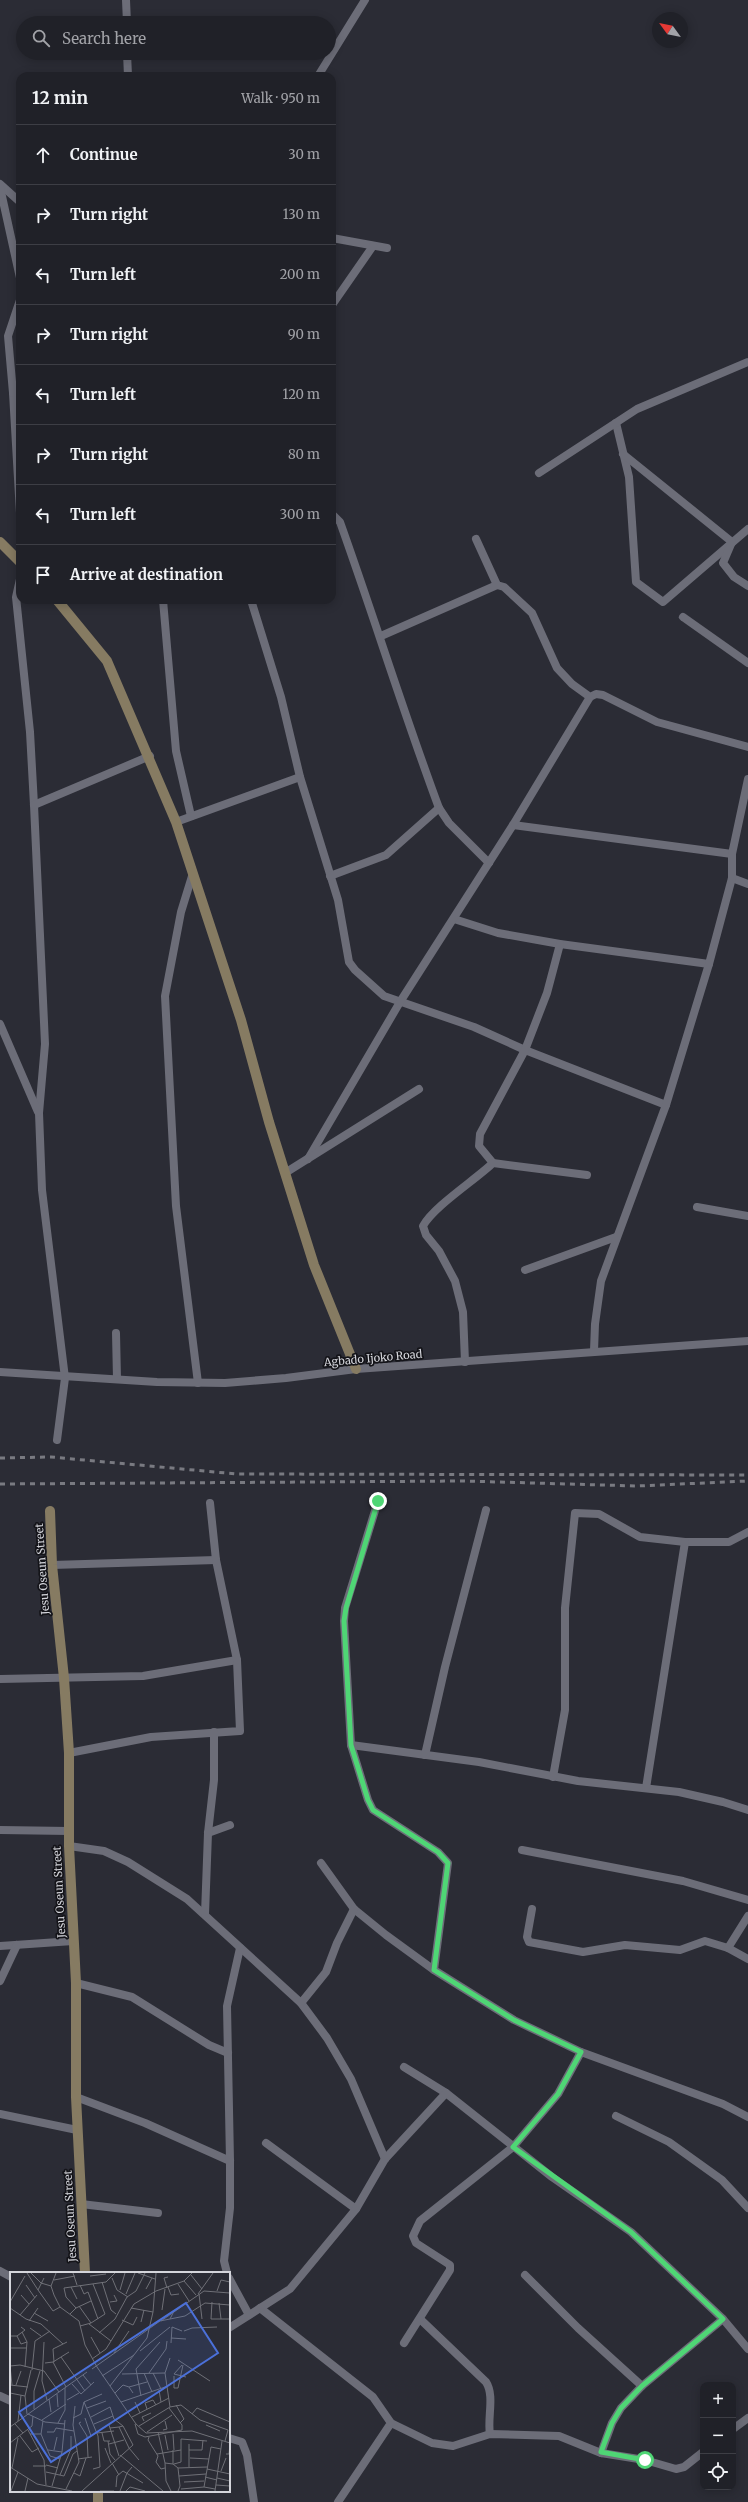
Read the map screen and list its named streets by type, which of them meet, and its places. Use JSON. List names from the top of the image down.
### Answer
{
  "streets": {
    "main road": ["Jesu Oseun Street"],
    "street": ["Agbado Ijoko Road"]
  },
  "north": "top left",
  "page": {
    "search": "Search here",
    "heading": ["12 min", "Walk · 950 m"],
    "list": [
      ["Continue", "30 m"],
      ["Turn right", "130 m"],
      ["Turn left", "200 m"],
      ["Turn right", "90 m"],
      ["Turn left", "120 m"],
      ["Turn right", "80 m"],
      ["Turn left", "300 m"],
      "Arrive at destination"
    ],
    "map_buttons": ["+", "−"]
  }
}
